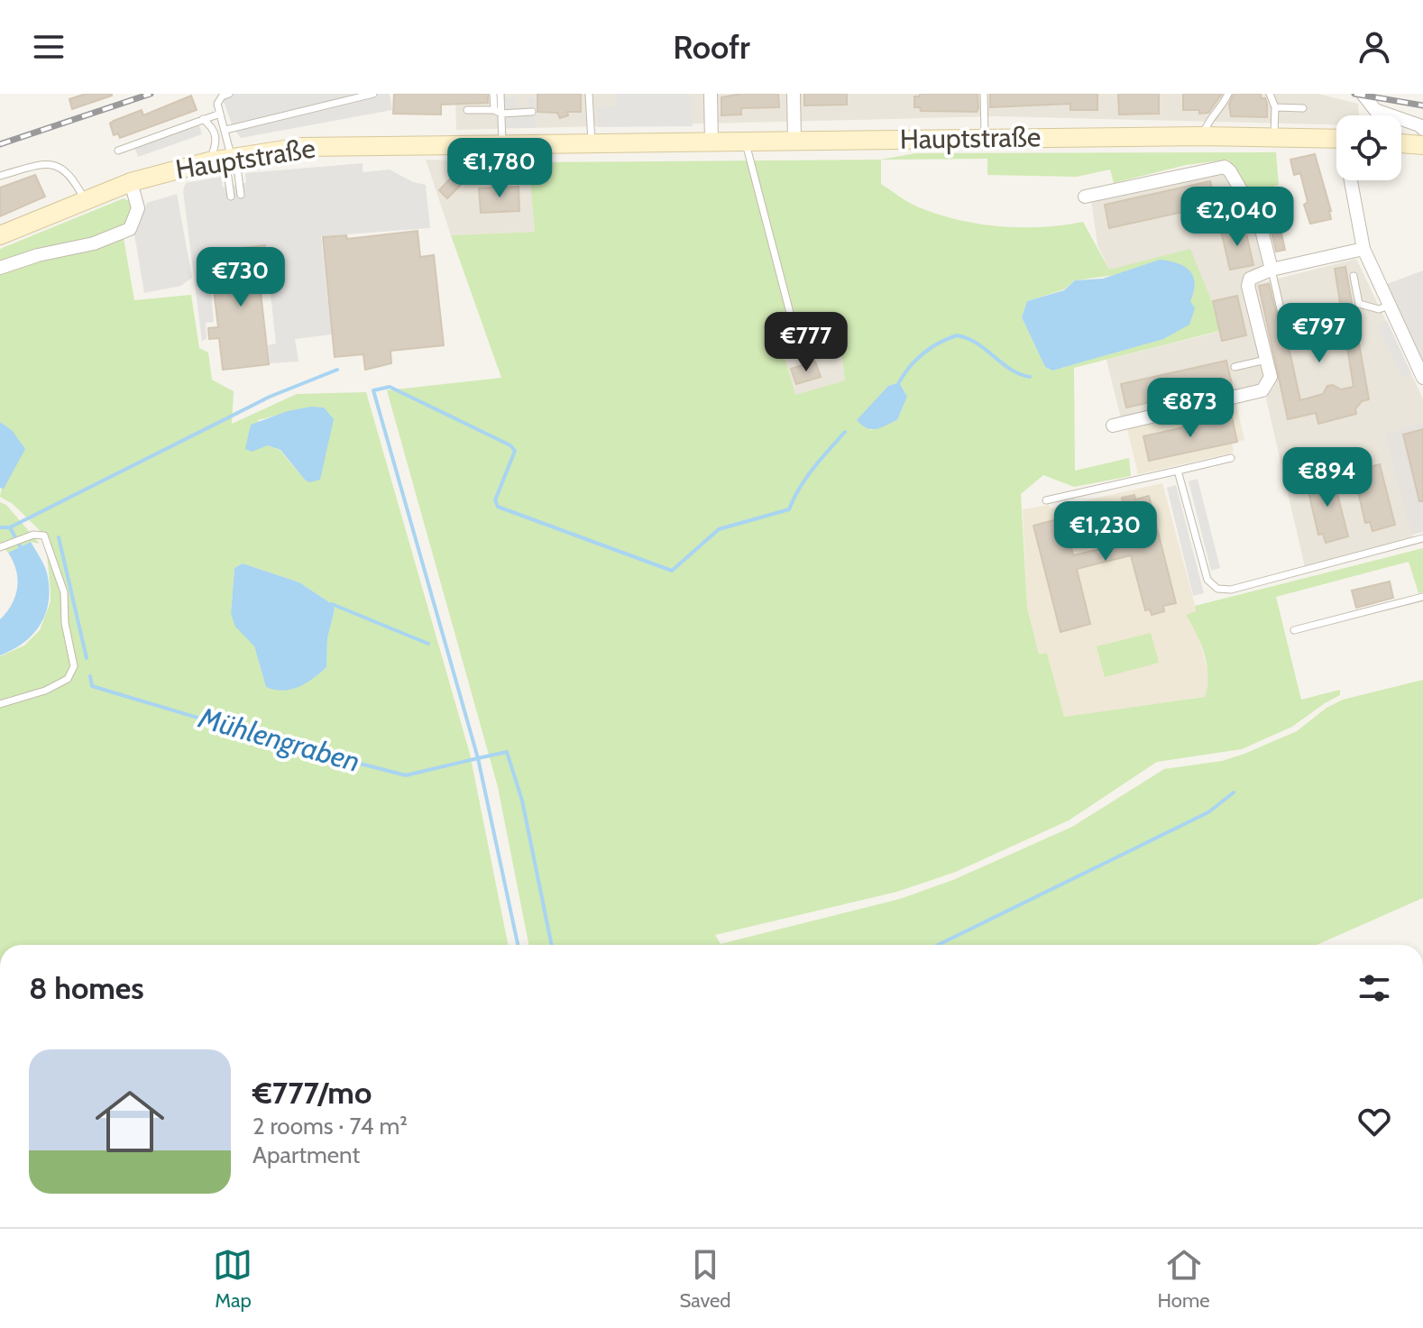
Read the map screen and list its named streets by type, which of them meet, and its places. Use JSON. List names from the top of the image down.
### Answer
{
  "streets": {
    "main road": ["Hauptstraße"]
  },
  "water": ["Mühlengraben"],
  "page": {
    "header": "Roofr",
    "price": [
      "€1,780",
      "€2,040",
      "€730",
      "€797",
      "€777",
      "€873",
      "€894",
      "€1,230"
    ],
    "heading": "8 homes",
    "list": [
      {
        "name": "€777/mo",
        "note": "2 rooms · 74 m² · Apartment"
      }
    ],
    "tabs": ["Map", "Saved", "Home"]
  }
}
